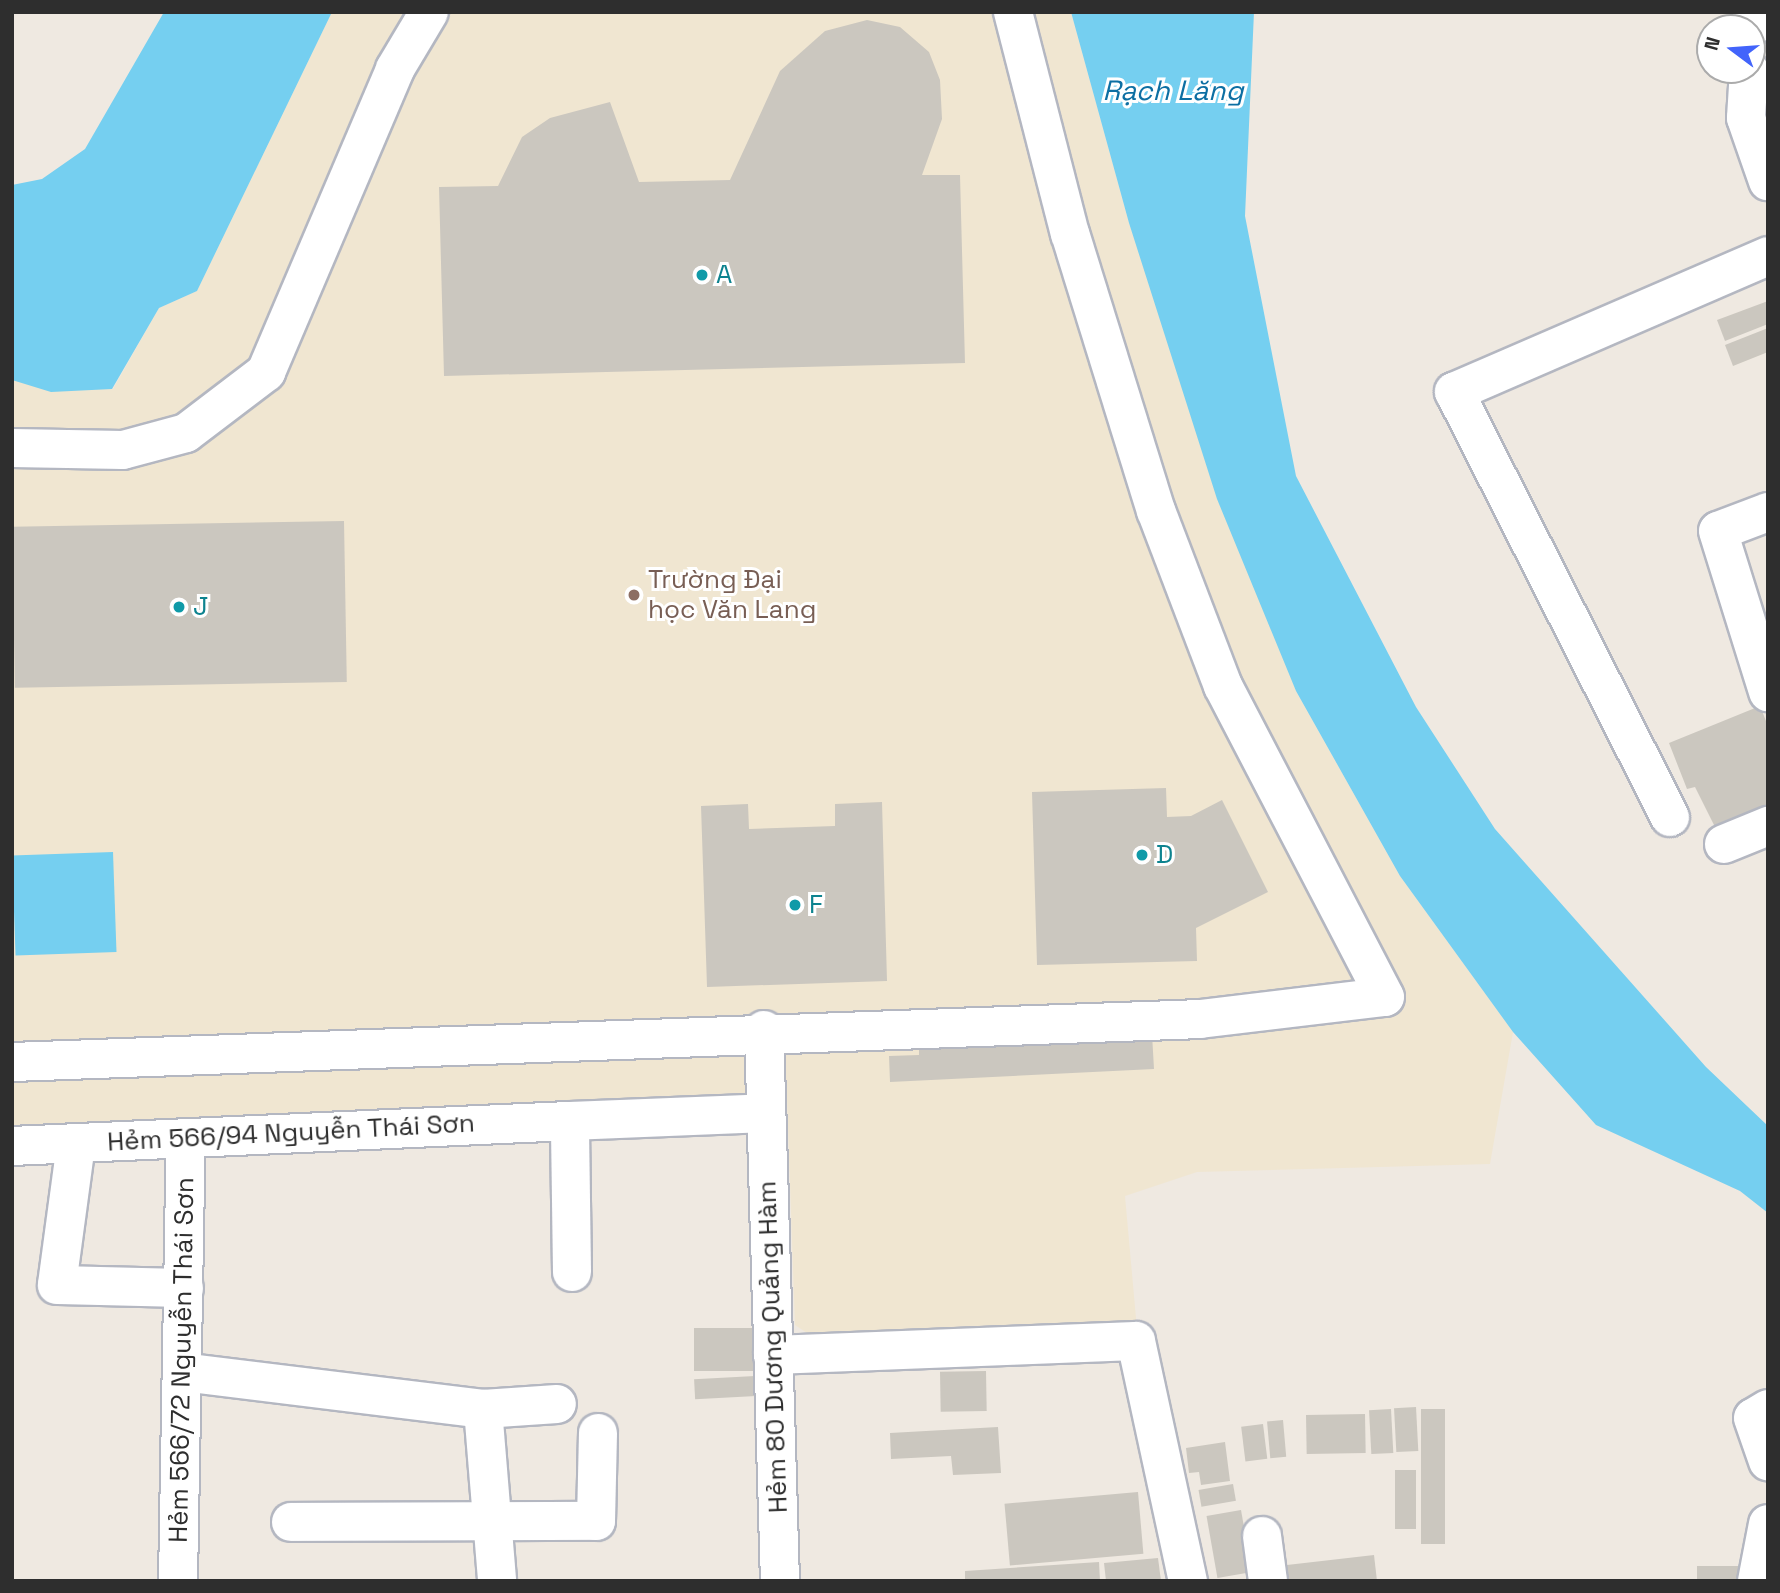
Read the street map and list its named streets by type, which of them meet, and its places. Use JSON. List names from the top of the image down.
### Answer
{
  "streets": {
    "street": ["Hẻm 566/94 Nguyễn Thái Sơn", "Hẻm 80 Dương Quảng Hàm", "Hẻm 566/72 Nguyễn Thái Sơn"]
  },
  "crossings": [
    ["Hẻm 566/94 Nguyễn Thái Sơn", "Hẻm 80 Dương Quảng Hàm"],
    ["Hẻm 566/94 Nguyễn Thái Sơn", "Hẻm 566/72 Nguyễn Thái Sơn"]
  ],
  "water": ["Rạch Lăng"],
  "places": [
    "A",
    "Trường Đại học Văn Lang",
    "J",
    "D",
    "F"
  ],
  "north": "left"
}
